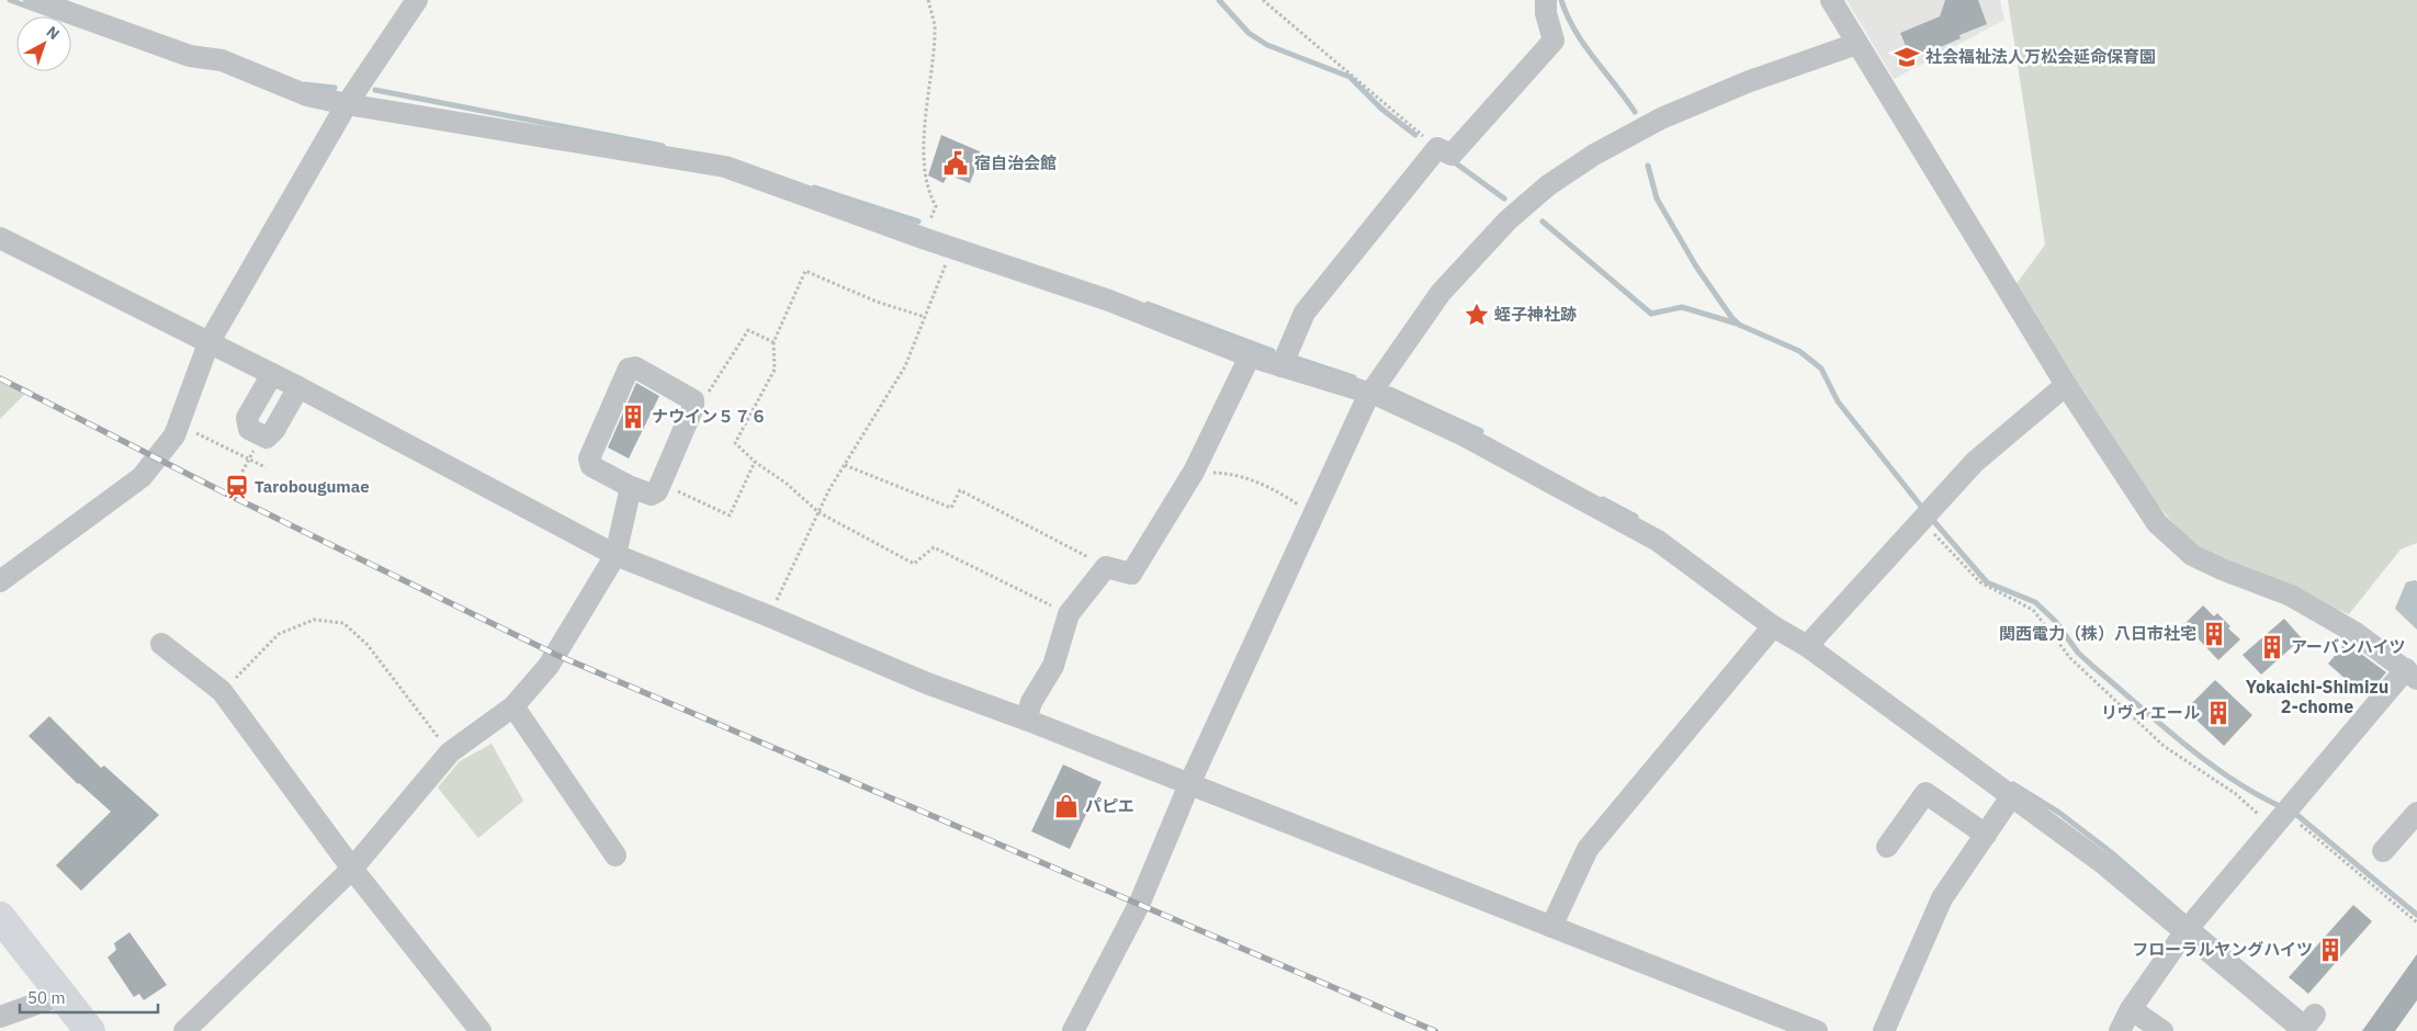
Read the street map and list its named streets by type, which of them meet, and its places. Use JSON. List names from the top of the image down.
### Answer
{
  "districts": ["Yokaichi-Shimizu 2-chome"],
  "places": {
    "school or university": ["社会福祉法人万松会延命保育園"],
    "public building": ["宿自治会館"],
    "place": ["蛭子神社跡"],
    "building": [
      "ナウイン５７６",
      "関西電力（株）八日市社宅",
      "アーバンハイツ",
      "リヴィエール",
      "フローラルヤングハイツ"
    ],
    "station": ["Tarobougumae"],
    "shop": ["パピエ"]
  },
  "scale_bar": "50 m",
  "north": "top right"
}
